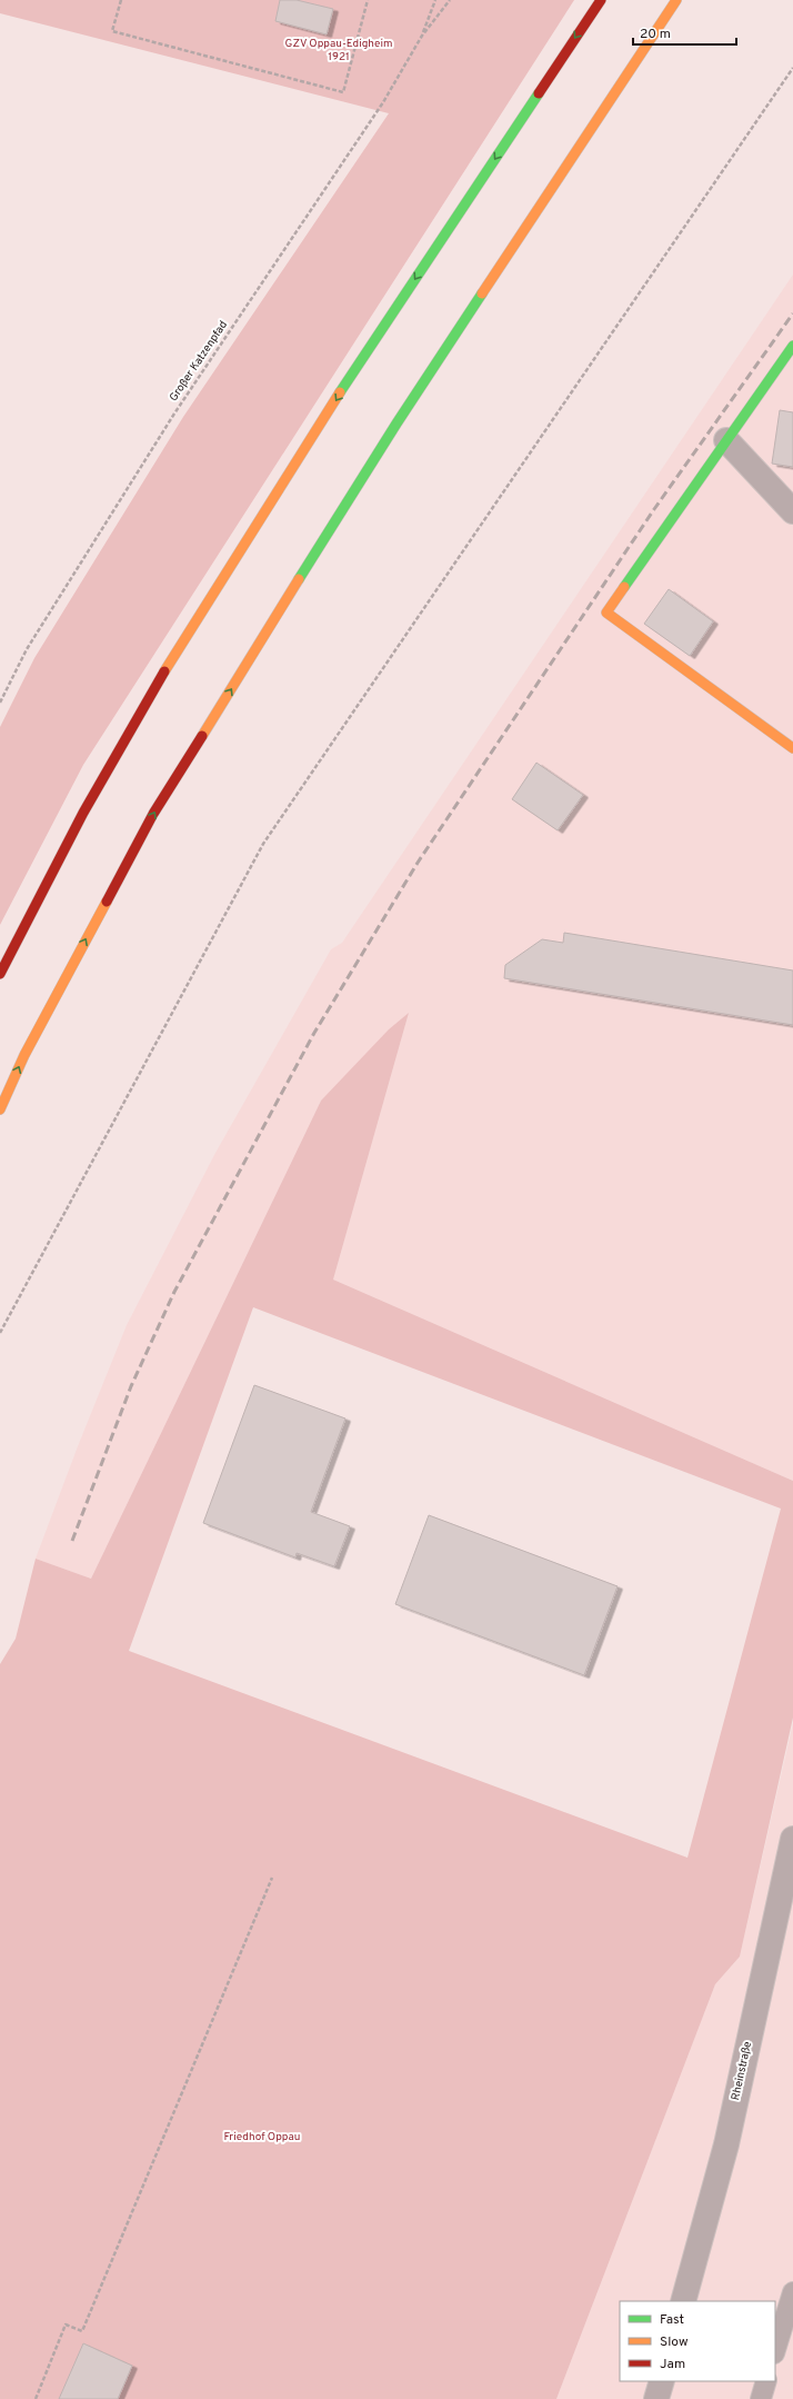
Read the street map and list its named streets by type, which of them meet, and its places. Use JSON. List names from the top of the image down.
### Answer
{
  "streets": {
    "street": ["Rheinstraße"],
    "path": ["Großer Katzenpfad"]
  },
  "parks": ["GZV Oppau-Edigheim 1921", "Friedhof Oppau"],
  "legend": ["Fast", "Slow", "Jam"],
  "scale_bar": "20 m"
}
